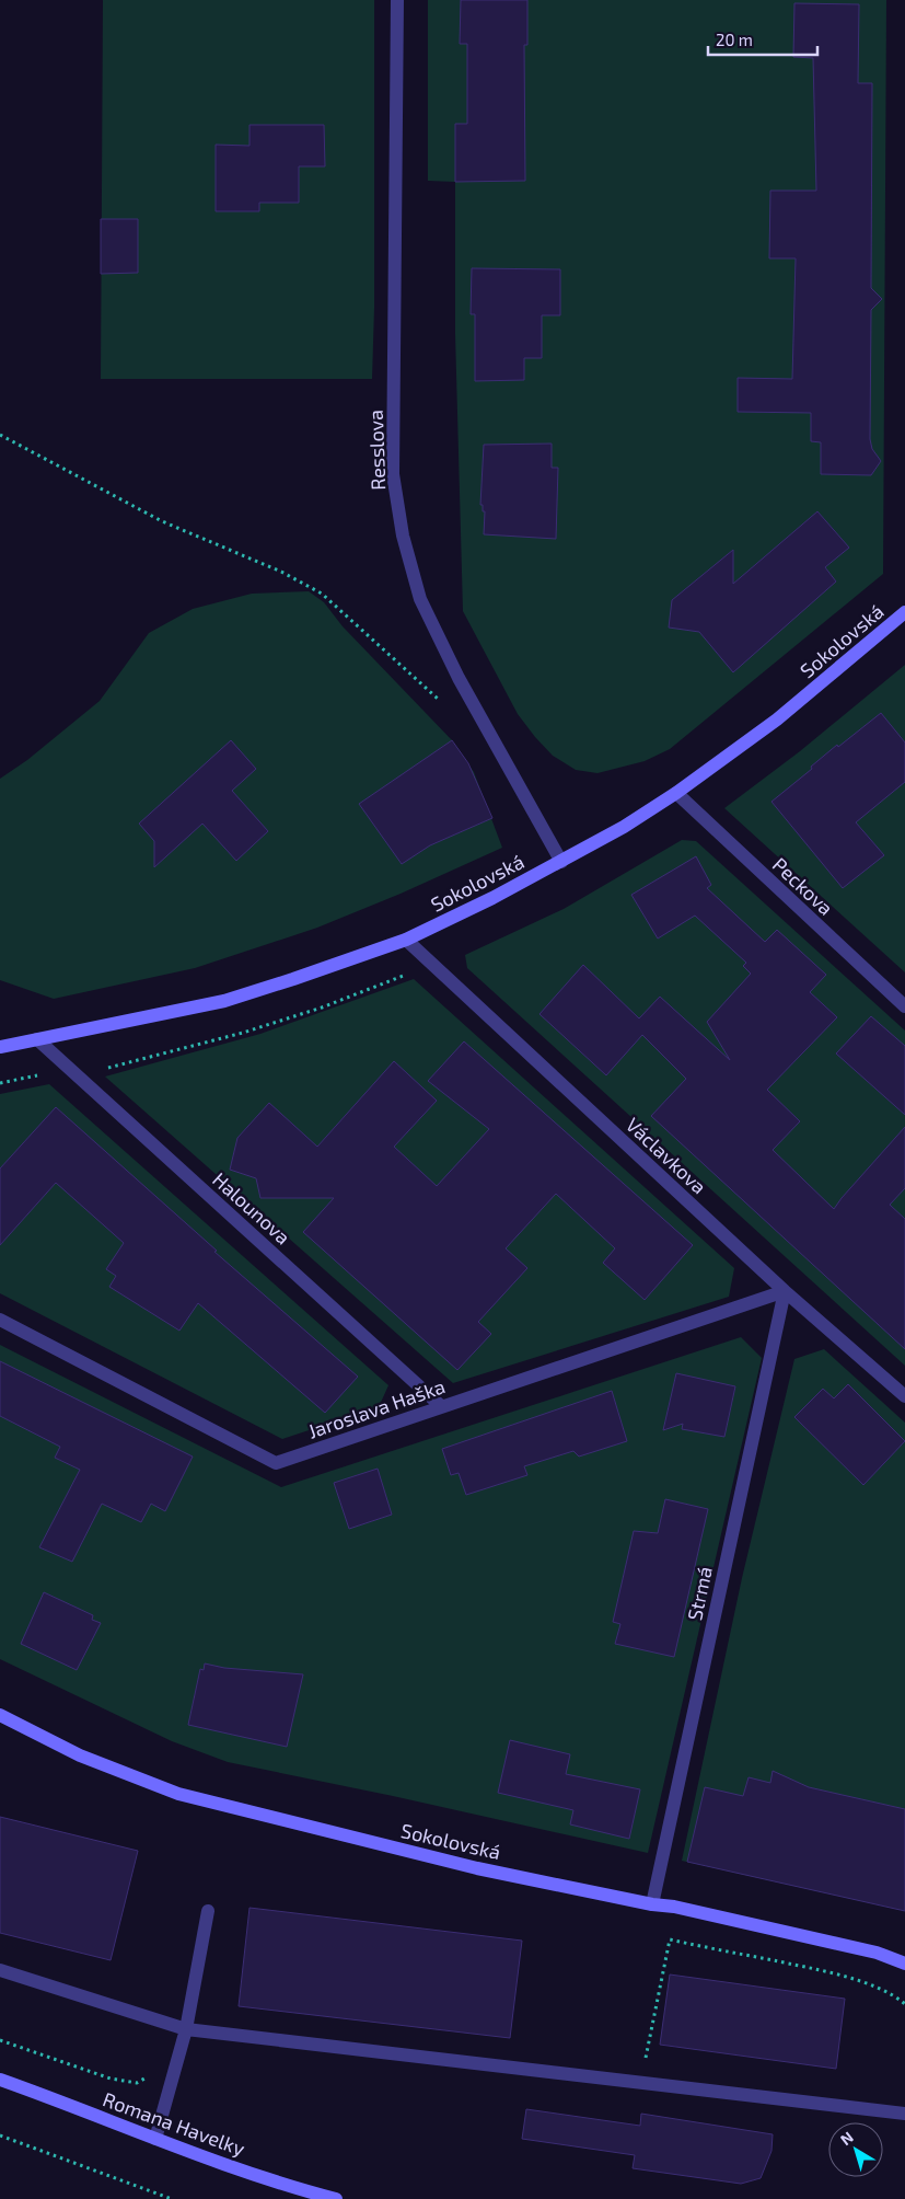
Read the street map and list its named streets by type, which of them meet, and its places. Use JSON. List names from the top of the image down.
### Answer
{
  "streets": {
    "street": [
      "Resslova",
      "Sokolovská",
      "Peckova",
      "Václavkova",
      "Halounova",
      "Jaroslava Haška",
      "Strmá",
      "Romana Havelky"
    ]
  },
  "crossings": [
    ["Resslova", "Sokolovská"],
    ["Sokolovská", "Peckova"],
    ["Sokolovská", "Václavkova"],
    ["Sokolovská", "Halounova"],
    ["Sokolovská", "Strmá"],
    ["Václavkova", "Jaroslava Haška"],
    ["Václavkova", "Strmá"],
    ["Halounova", "Jaroslava Haška"],
    ["Jaroslava Haška", "Strmá"]
  ],
  "scale_bar": "20 m",
  "north": "top left"
}
